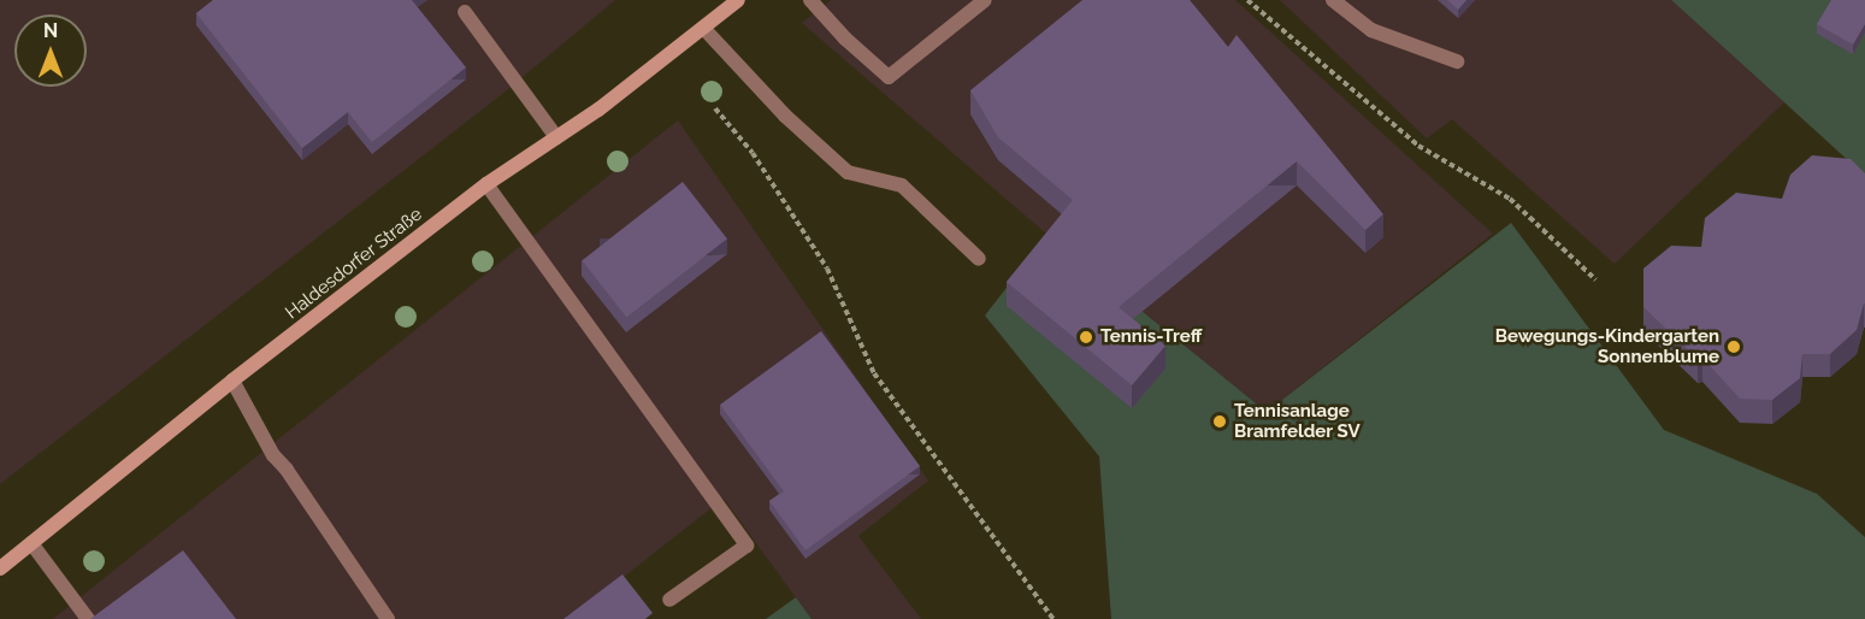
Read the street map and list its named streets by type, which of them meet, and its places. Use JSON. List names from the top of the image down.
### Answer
{
  "streets": {
    "street": ["Haldesdorfer Straße"]
  },
  "places": ["Tennis-Treff", "Bewegungs-Kindergarten Sonnenblume", "Tennisanlage Bramfelder SV"],
  "north": "top"
}
